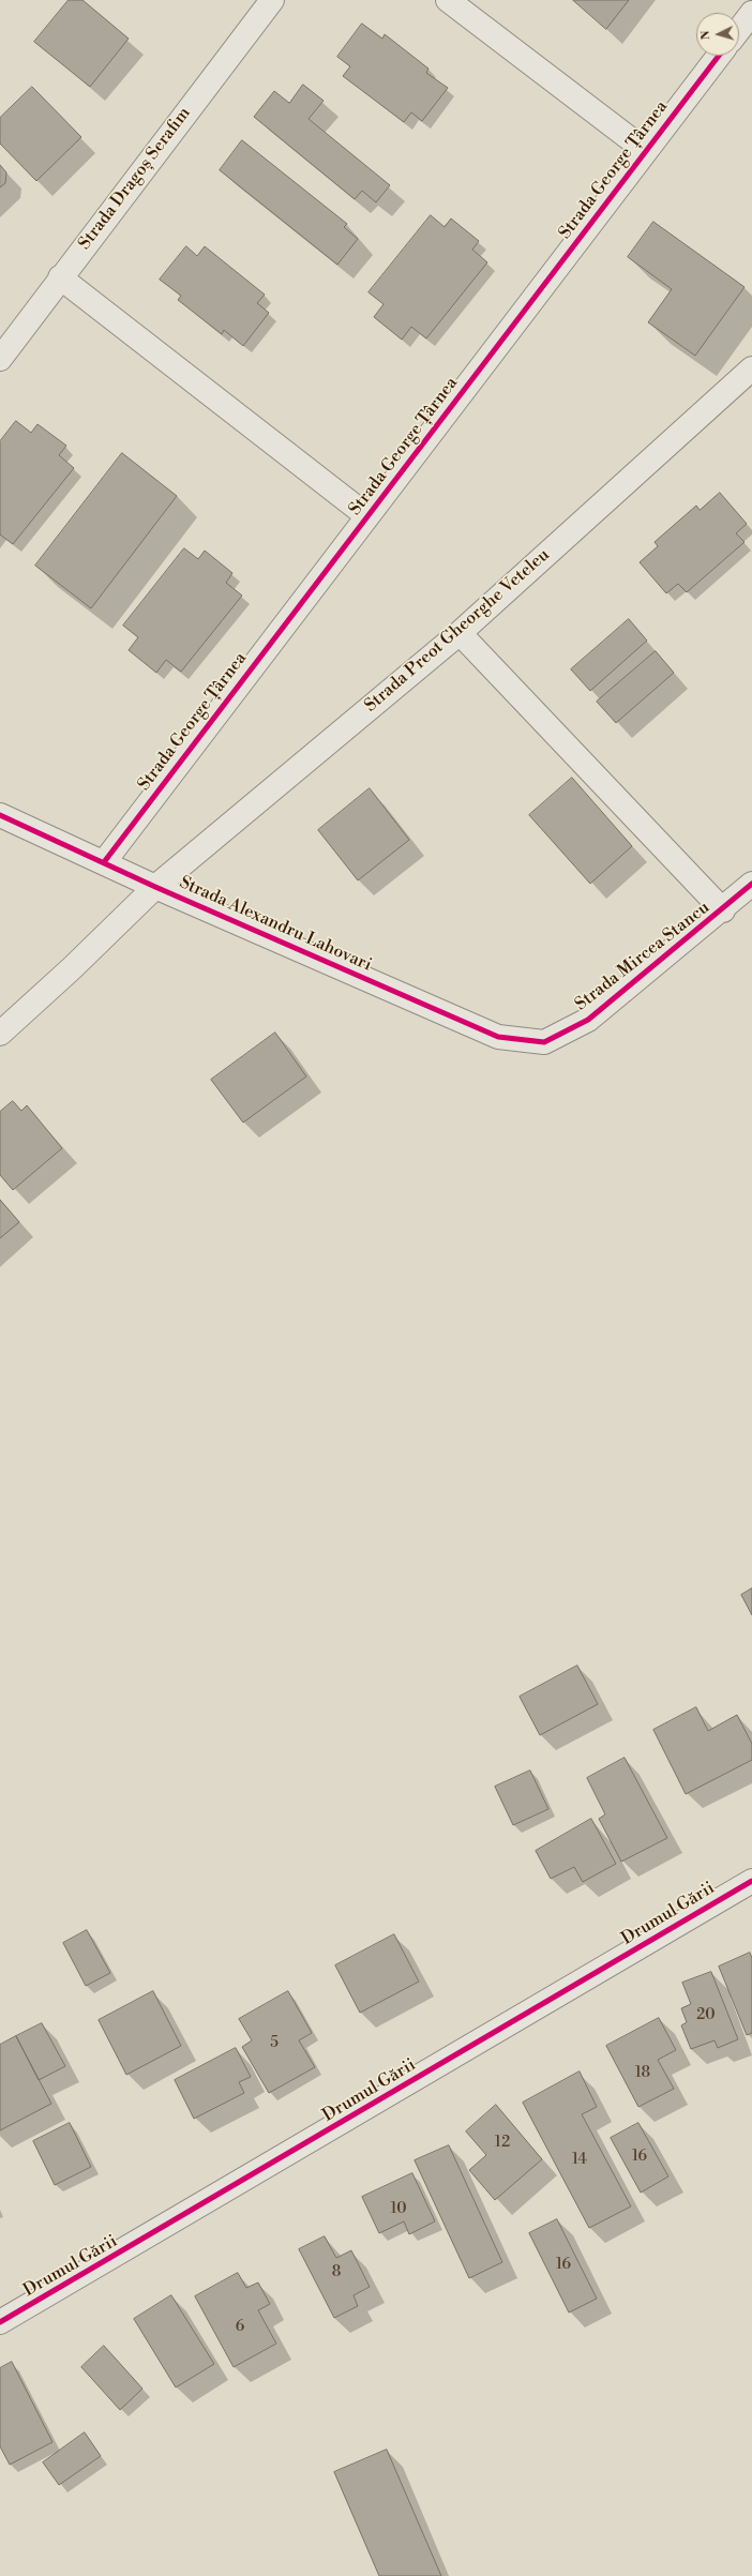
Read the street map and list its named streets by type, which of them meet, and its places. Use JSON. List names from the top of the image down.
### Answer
{
  "streets": {
    "street": [
      "Strada George Țârnea",
      "Strada Dragoș Serafim",
      "Strada Preot Gheorghe Veteleu",
      "Strada Alexandru Lahovari",
      "Strada Mircea Stancu",
      "Drumul Gării"
    ]
  },
  "crossings": [
    ["Strada George Țârnea", "Strada Alexandru Lahovari"],
    ["Strada Preot Gheorghe Veteleu", "Strada Alexandru Lahovari"],
    ["Strada Alexandru Lahovari", "Strada Mircea Stancu"]
  ],
  "house_numbers": [
    "20",
    "5",
    "18",
    "12",
    "16",
    "14",
    "10",
    "16",
    "8",
    "6"
  ],
  "north": "left"
}
